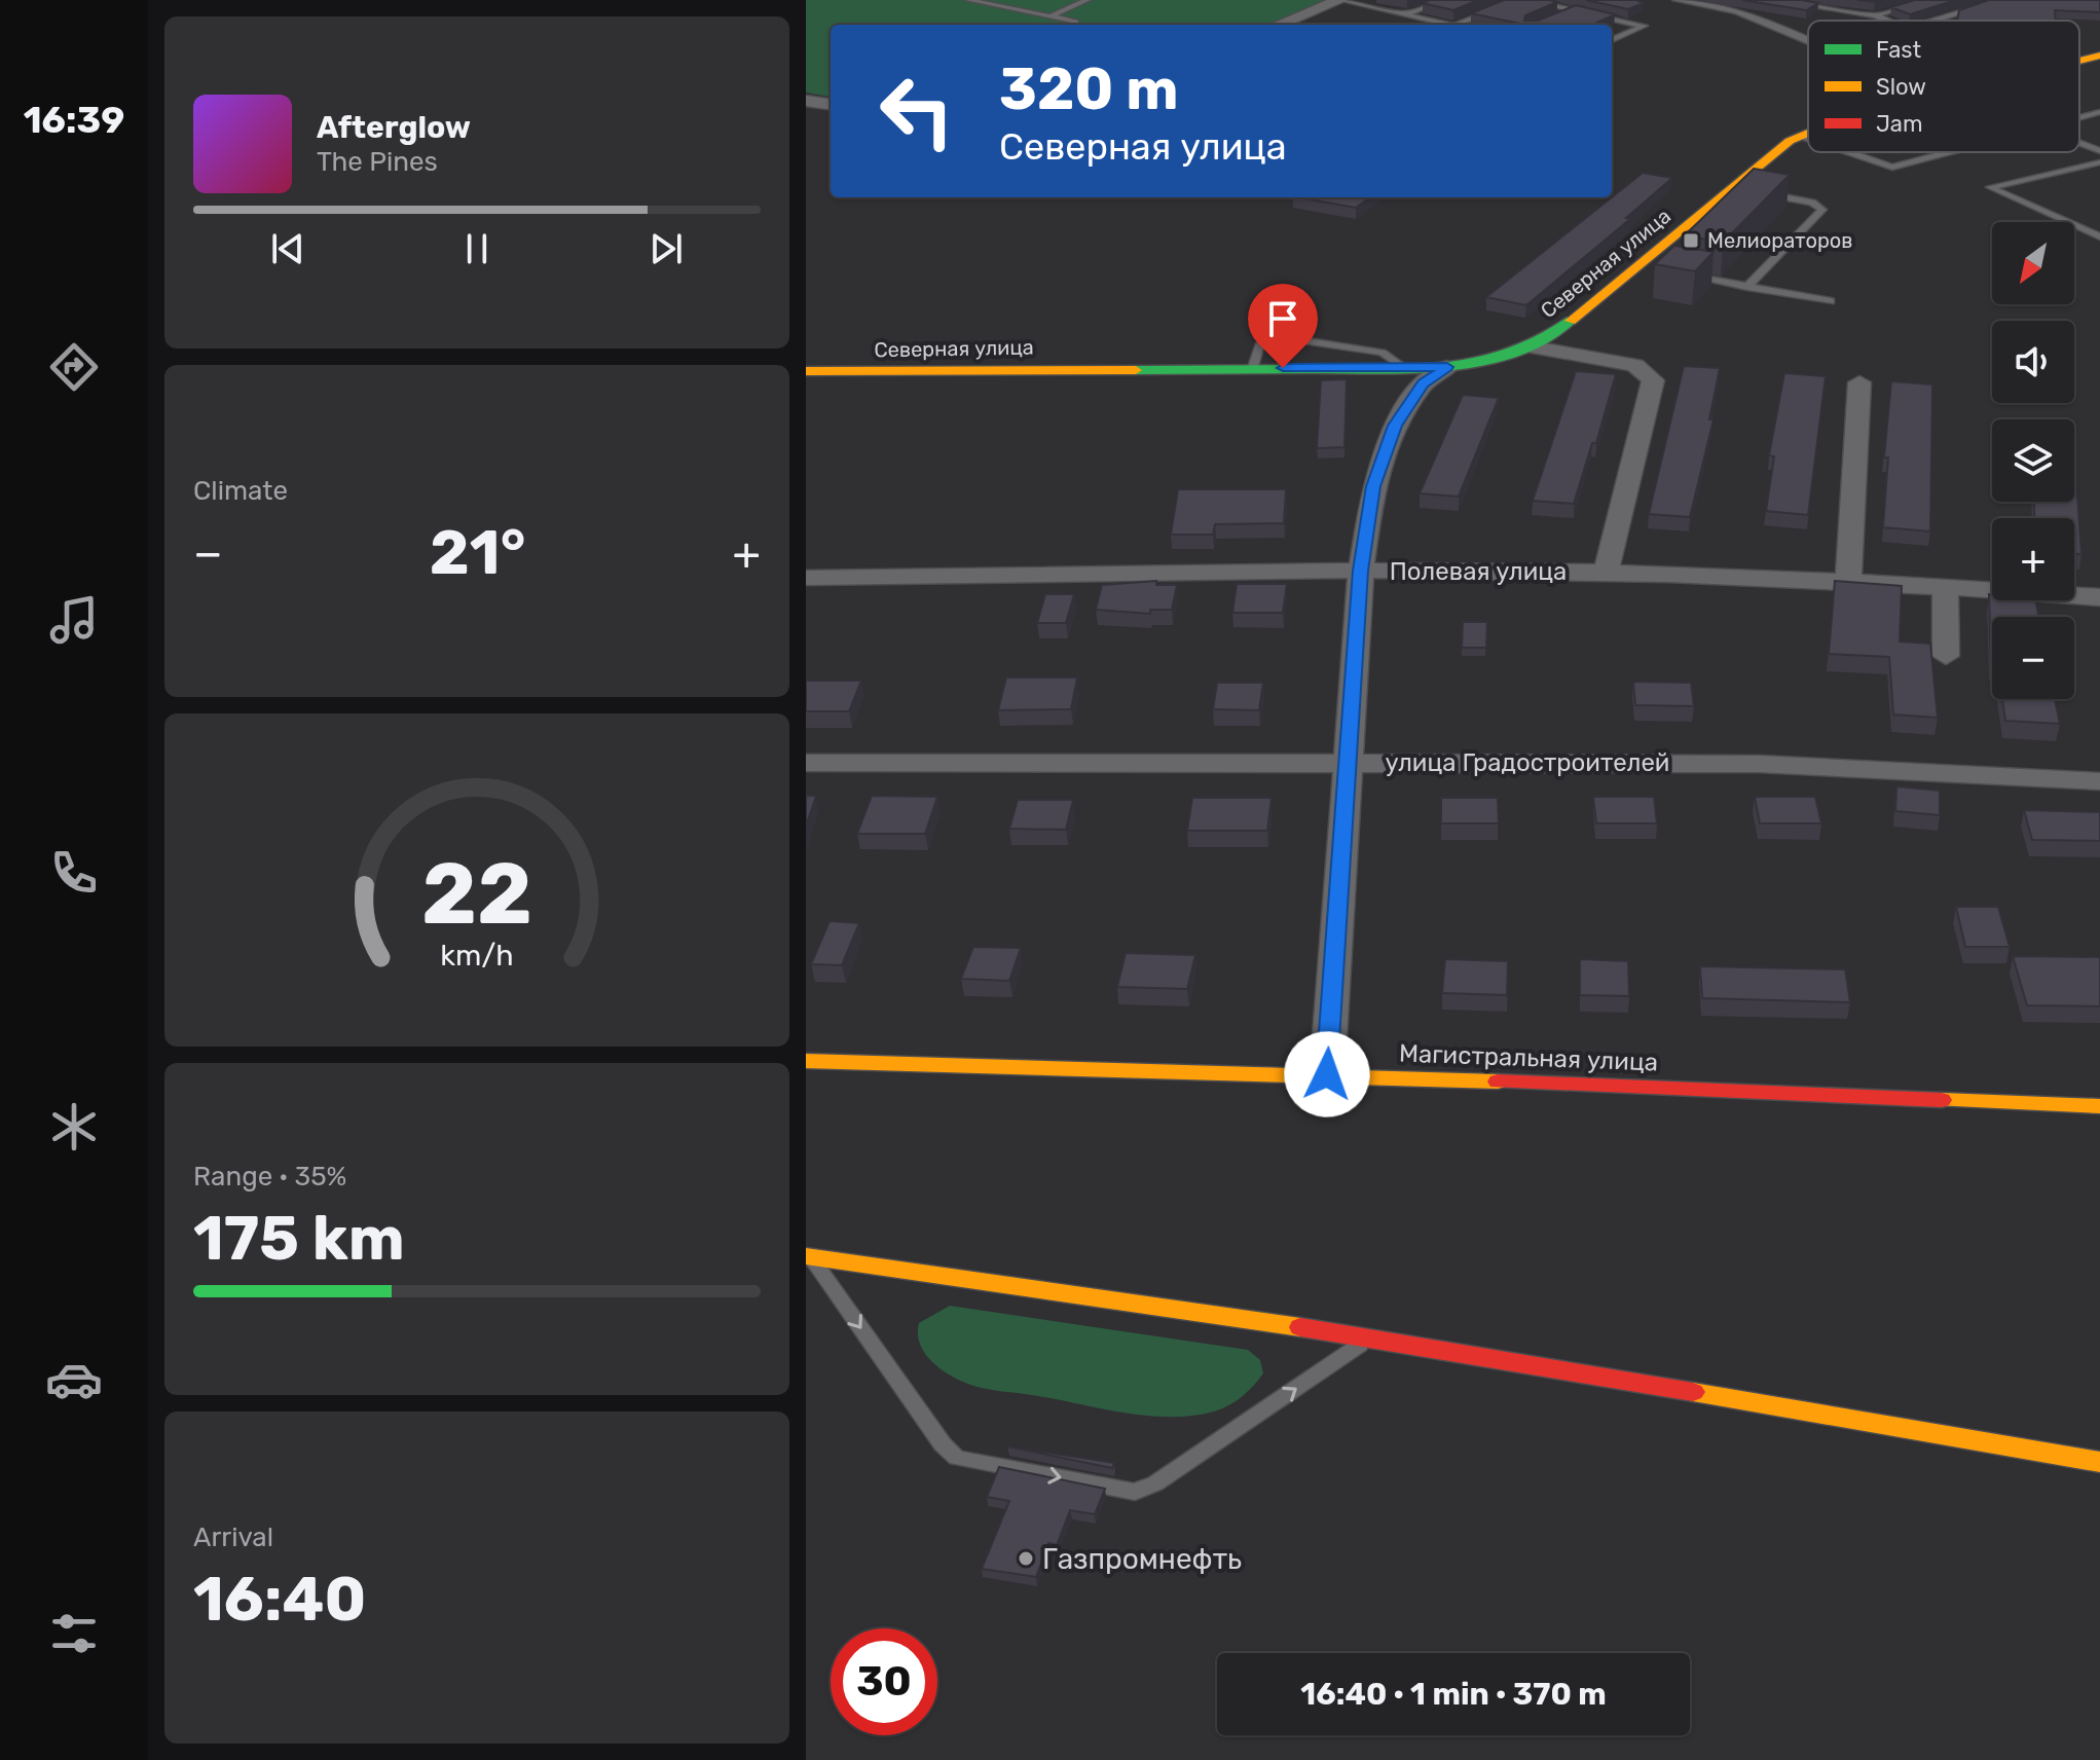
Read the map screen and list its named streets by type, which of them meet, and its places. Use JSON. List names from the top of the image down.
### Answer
{
  "streets": {
    "street": [
      "Северная улица",
      "Полевая улица",
      "улица Градостроителей",
      "Магистральная улица"
    ]
  },
  "places": {
    "transit": ["Мелиораторов"],
    "other": ["Газпромнефть"]
  },
  "legend": ["Fast", "Slow", "Jam"],
  "north": "bottom left",
  "page": {
    "tabs": "16:39",
    "turn": ["320 m", "Северная улица"],
    "song": ["Afterglow", "The Pines"],
    "map_buttons": ["+", "−"],
    "tile": [
      "Climate",
      ["Range · 35%", "175 km"],
      ["Arrival", "16:40"]
    ],
    "heat": ["−", "21°", "+"],
    "limit": "30",
    "trip": "16:40 · 1 min · 370 m",
    "gauge": ["22", "km/h"]
  }
}
